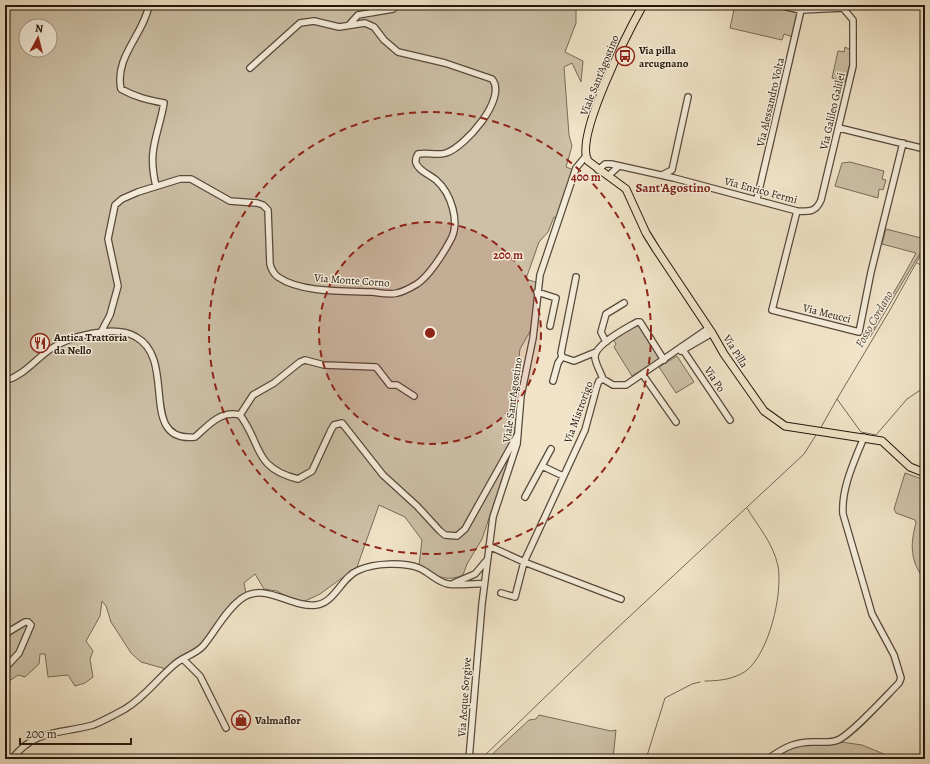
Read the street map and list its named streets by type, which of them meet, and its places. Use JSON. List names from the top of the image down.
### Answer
{
  "streets": {
    "main road": ["Viale Sant'Agostino", "Via Pilla"],
    "street": [
      "Via Alessandro Volta",
      "Via Galileo Galilei",
      "Via Enrico Fermi",
      "Via Monte Corno",
      "Via Meucci",
      "Via Po",
      "Via Mistrorigo",
      "Via Acque Sorgive"
    ]
  },
  "crossings": [
    ["Viale Sant'Agostino", "Via Pilla"],
    ["Viale Sant'Agostino", "Via Acque Sorgive"],
    ["Via Alessandro Volta", "Via Galileo Galilei"],
    ["Via Alessandro Volta", "Via Enrico Fermi"],
    ["Via Galileo Galilei", "Via Enrico Fermi"],
    ["Via Enrico Fermi", "Via Meucci"],
    ["Via Enrico Fermi", "Via Pilla"]
  ],
  "districts": ["Sant'Agostino"],
  "water": ["Fosso Cordano"],
  "places": {
    "bus stop": ["Via pilla arcugnano"],
    "restaurant": ["Antica Trattoria da Nello"],
    "shop": ["Valmaflor"]
  },
  "scale_bar": "200 m",
  "north": "top",
  "rings": ["400 m", "200 m"]
}
